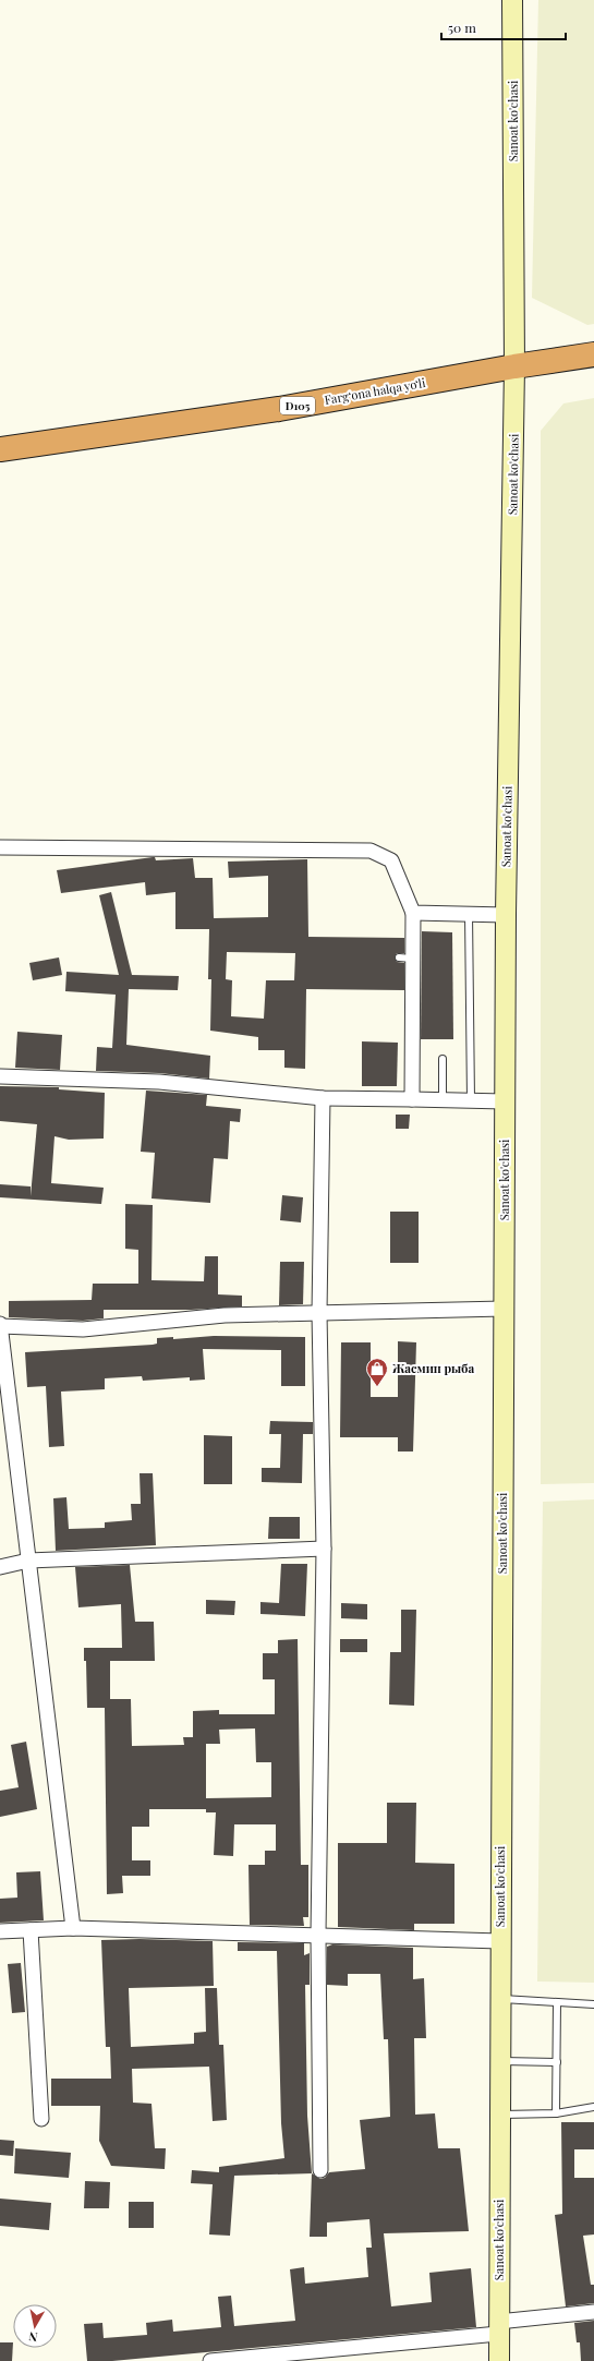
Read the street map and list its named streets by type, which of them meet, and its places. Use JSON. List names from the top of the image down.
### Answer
{
  "streets": {
    "highway": ["Farg‘ona halqa yo‘li", "D105"],
    "main road": ["Sanoat ko'chasi"]
  },
  "crossings": [
    ["Sanoat ko'chasi", "Farg‘ona halqa yo‘li"]
  ],
  "places": {
    "shop": ["Жасмин рыба"]
  },
  "scale_bar": "50 m",
  "north": "bottom"
}
